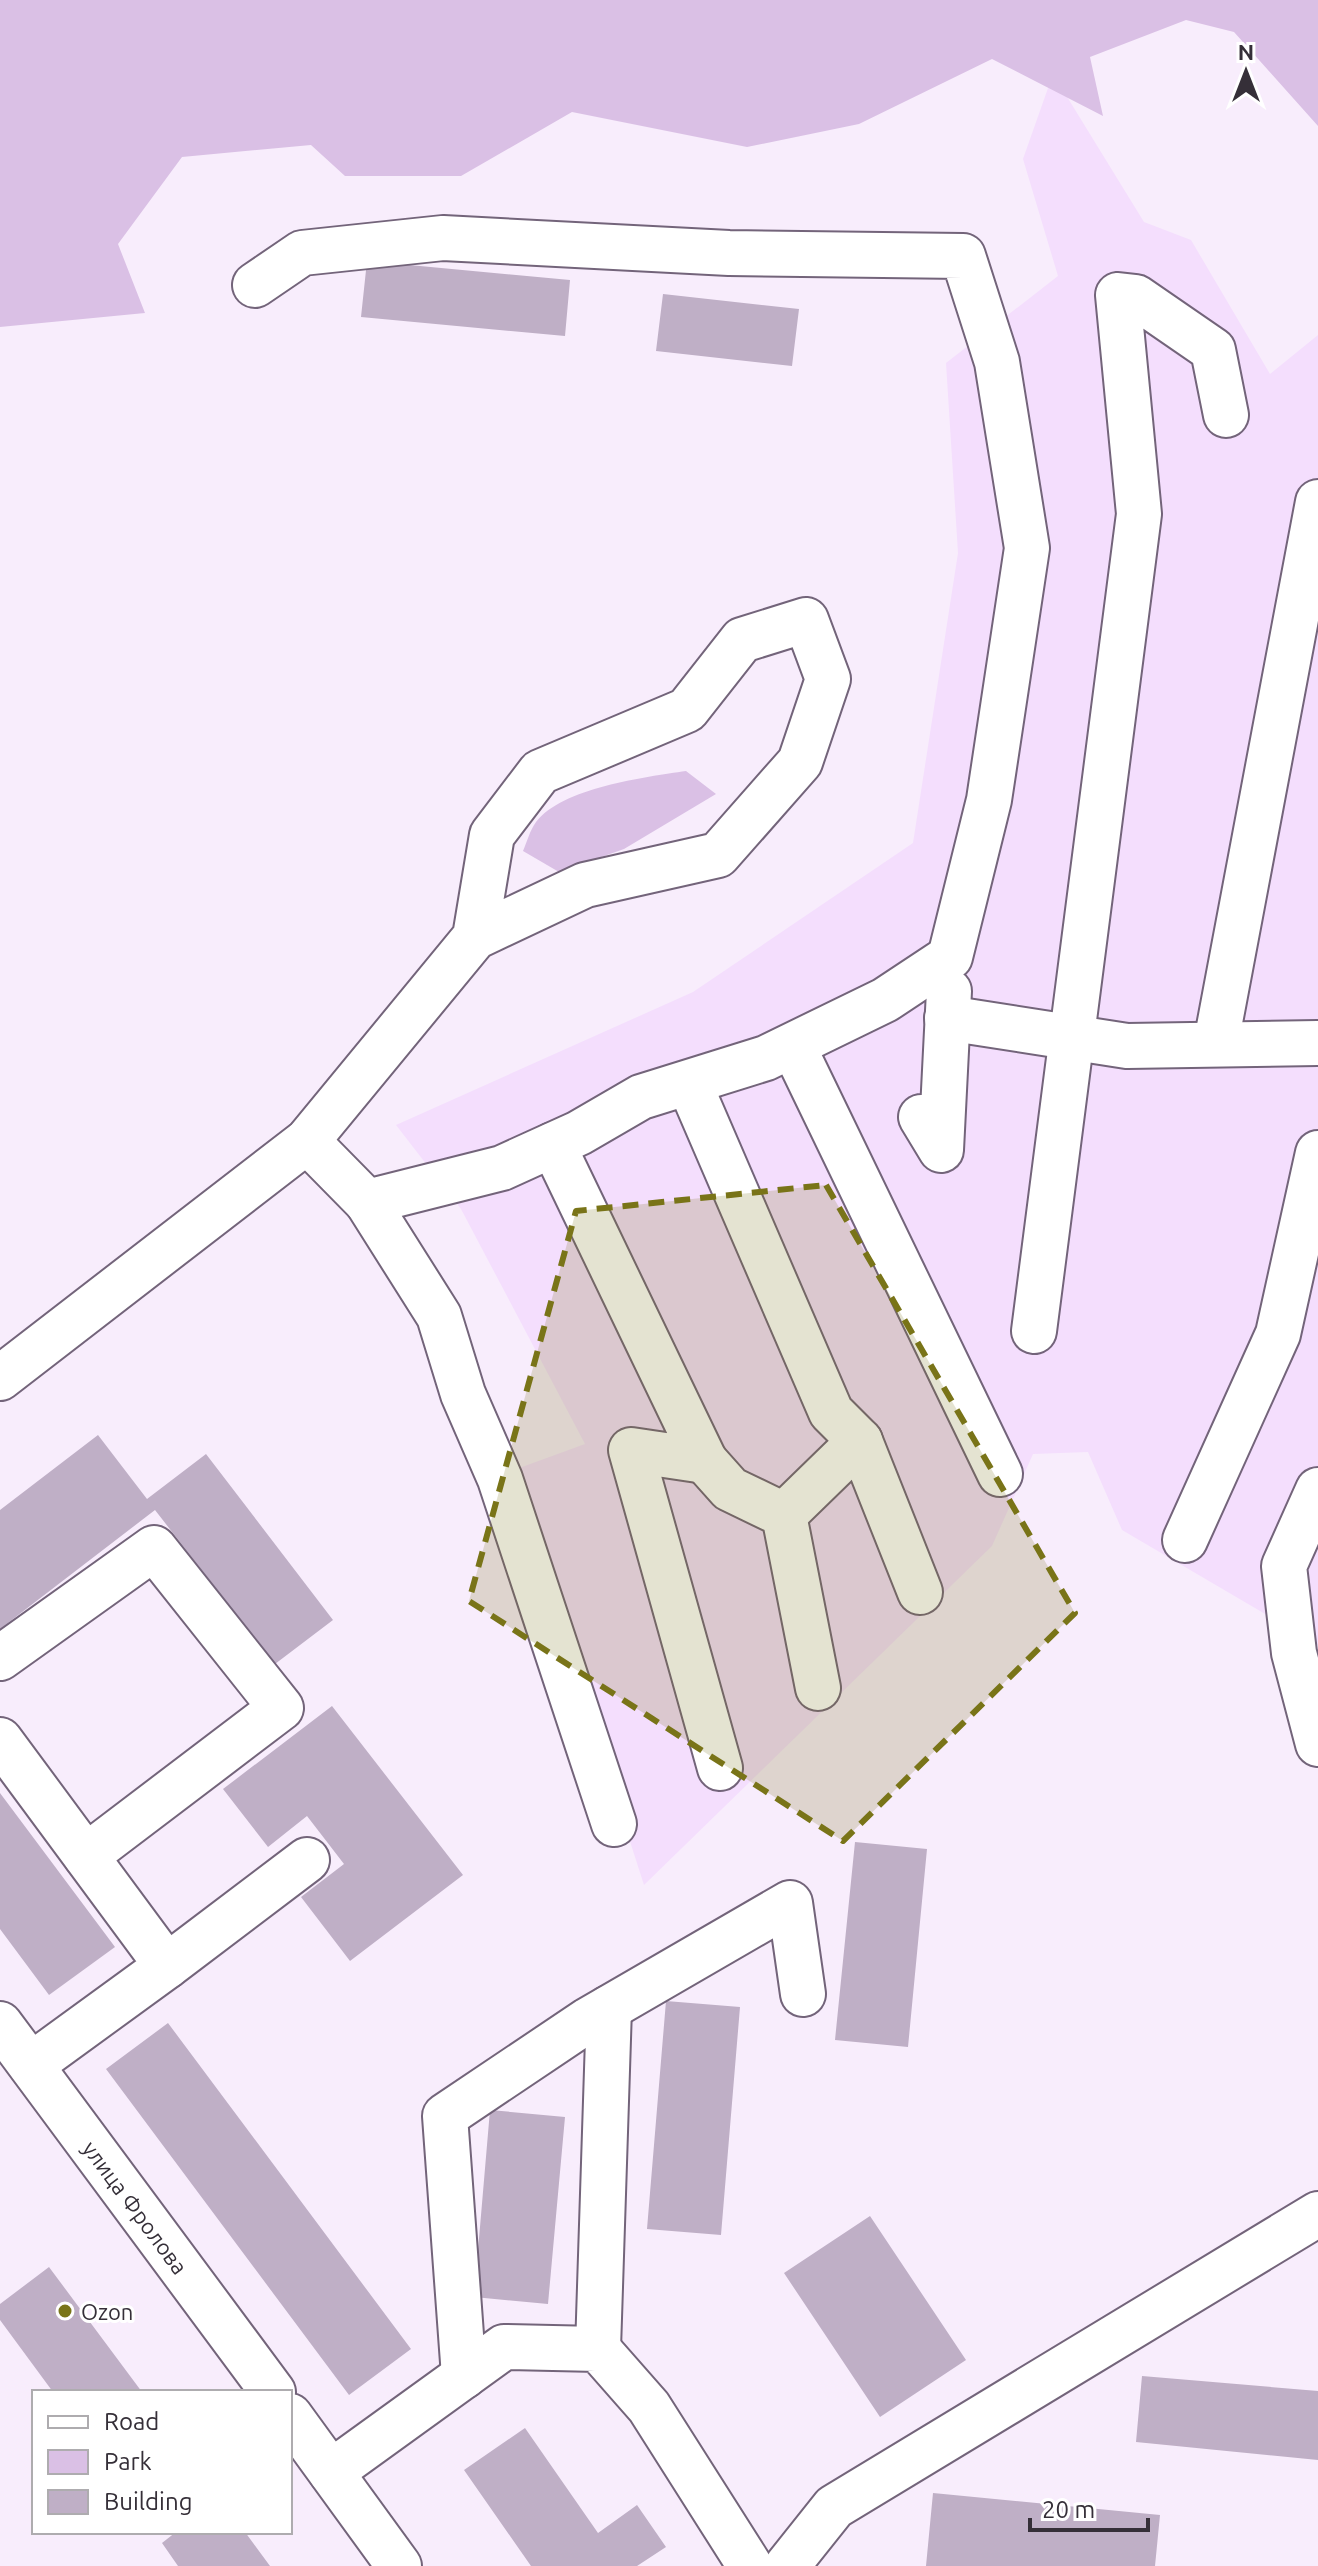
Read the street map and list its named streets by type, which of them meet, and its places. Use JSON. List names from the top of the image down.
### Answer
{
  "streets": {
    "street": ["улица Фролова"]
  },
  "places": ["Ozon"],
  "legend": ["Road", "Park", "Building"],
  "scale_bar": "20 m",
  "north": "top"
}
